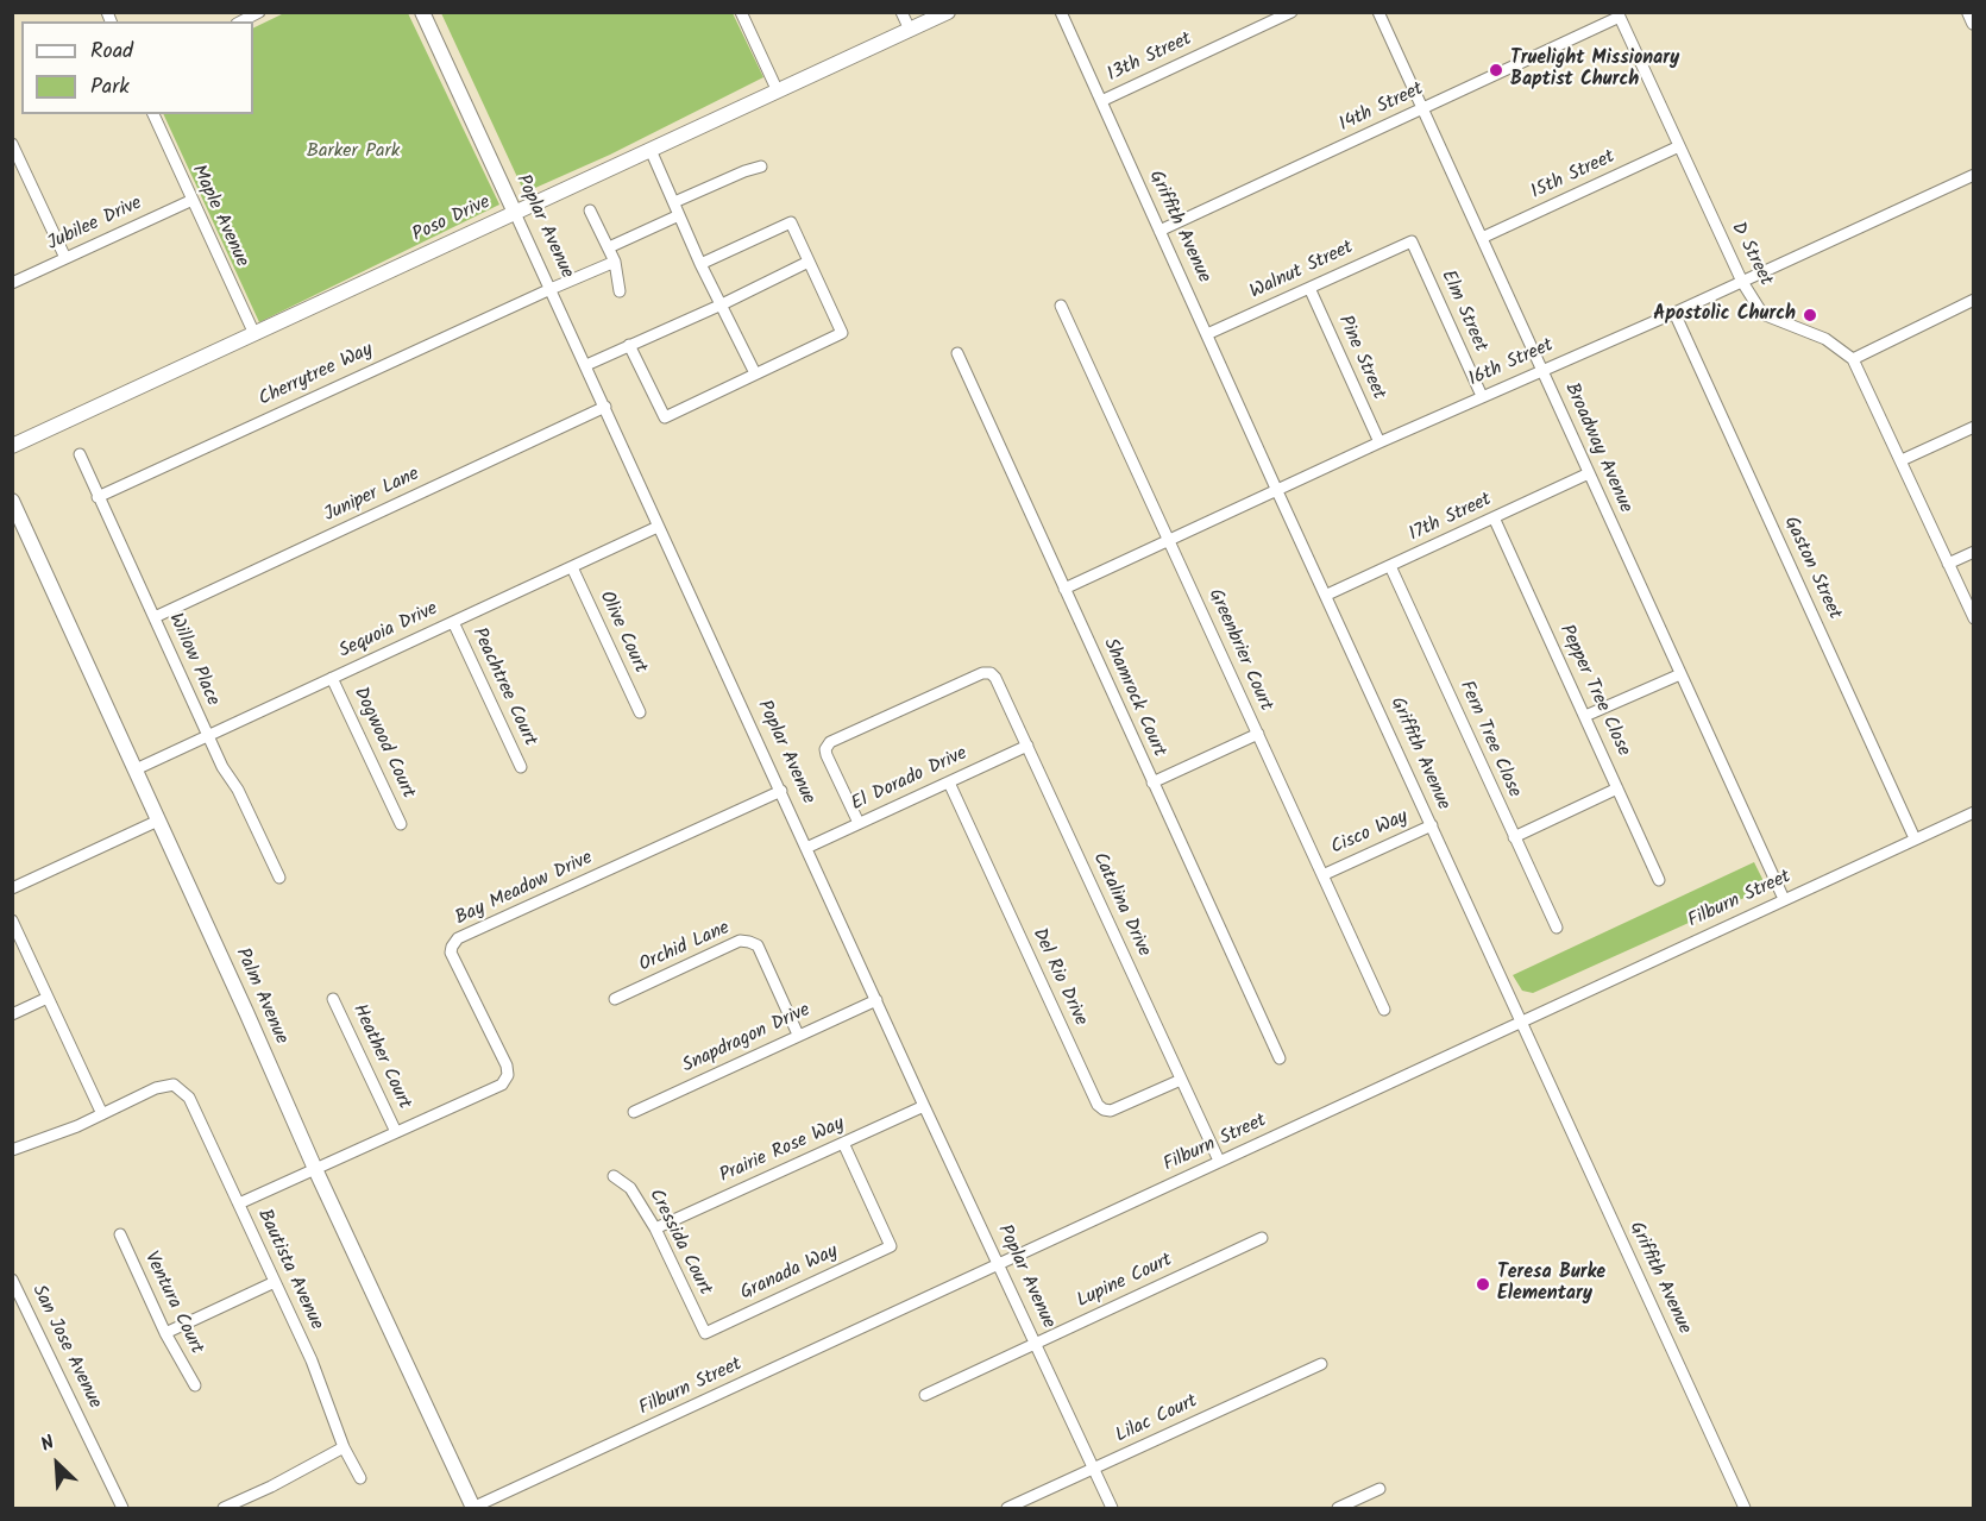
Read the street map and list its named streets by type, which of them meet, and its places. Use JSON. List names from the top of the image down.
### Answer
{
  "streets": {
    "main road": ["Poso Drive", "Poplar Avenue", "Palm Avenue"],
    "street": [
      "13th Street",
      "14th Street",
      "15th Street",
      "Maple Avenue",
      "Jubilee Drive",
      "Griffith Avenue",
      "D Street",
      "Walnut Street",
      "Elm Street",
      "Pine Street",
      "16th Street",
      "Cherrytree Way",
      "Broadway Avenue",
      "Juniper Lane",
      "17th Street",
      "Gaston Street",
      "Sequoia Drive",
      "Olive Court",
      "Greenbrier Court",
      "Willow Place",
      "Peachtree Court",
      "Pepper Tree Close",
      "Shamrock Court",
      "Fern Tree Close",
      "Dogwood Court",
      "El Dorado Drive",
      "Cisco Way",
      "Bay Meadow Drive",
      "Filburn Street",
      "Catalina Drive",
      "Orchid Lane",
      "Del Rio Drive",
      "Snapdragon Drive",
      "Heather Court",
      "Prairie Rose Way",
      "Cressida Court",
      "Bautista Avenue",
      "Granada Way",
      "Lupine Court",
      "Ventura Court",
      "San Jose Avenue",
      "Lilac Court"
    ]
  },
  "crossings": [
    ["13th Street", "Griffith Avenue"],
    ["14th Street", "Griffith Avenue"],
    ["14th Street", "D Street"],
    ["14th Street", "Broadway Avenue"],
    ["15th Street", "D Street"],
    ["15th Street", "Broadway Avenue"],
    ["Maple Avenue", "Poso Drive"],
    ["Maple Avenue", "Jubilee Drive"],
    ["Poso Drive", "Poplar Avenue"],
    ["Poplar Avenue", "Cherrytree Way"],
    ["Poplar Avenue", "Juniper Lane"],
    ["Poplar Avenue", "Sequoia Drive"],
    ["Poplar Avenue", "El Dorado Drive"],
    ["Poplar Avenue", "Bay Meadow Drive"],
    ["Poplar Avenue", "Filburn Street"],
    ["Poplar Avenue", "Snapdragon Drive"],
    ["Poplar Avenue", "Prairie Rose Way"],
    ["Poplar Avenue", "Lupine Court"],
    ["Poplar Avenue", "Lilac Court"],
    ["Griffith Avenue", "Walnut Street"],
    ["Griffith Avenue", "16th Street"],
    ["Griffith Avenue", "17th Street"],
    ["Griffith Avenue", "Cisco Way"],
    ["Griffith Avenue", "Filburn Street"],
    ["D Street", "16th Street"],
    ["Walnut Street", "Elm Street"],
    ["Walnut Street", "Pine Street"],
    ["Elm Street", "16th Street"],
    ["Pine Street", "16th Street"],
    ["16th Street", "Broadway Avenue"],
    ["16th Street", "Gaston Street"],
    ["16th Street", "Greenbrier Court"],
    ["16th Street", "Shamrock Court"],
    ["Cherrytree Way", "Willow Place"],
    ["Broadway Avenue", "17th Street"],
    ["Broadway Avenue", "Filburn Street"],
    ["Juniper Lane", "Willow Place"],
    ["17th Street", "Pepper Tree Close"],
    ["17th Street", "Fern Tree Close"],
    ["Gaston Street", "Filburn Street"],
    ["Sequoia Drive", "Olive Court"],
    ["Sequoia Drive", "Willow Place"],
    ["Sequoia Drive", "Peachtree Court"],
    ["Sequoia Drive", "Dogwood Court"],
    ["Sequoia Drive", "Palm Avenue"],
    ["Greenbrier Court", "Cisco Way"],
    ["El Dorado Drive", "Catalina Drive"],
    ["El Dorado Drive", "Del Rio Drive"],
    ["Bay Meadow Drive", "Palm Avenue"],
    ["Bay Meadow Drive", "Heather Court"],
    ["Bay Meadow Drive", "Bautista Avenue"],
    ["Filburn Street", "Catalina Drive"],
    ["Filburn Street", "Palm Avenue"],
    ["Catalina Drive", "Del Rio Drive"],
    ["Orchid Lane", "Snapdragon Drive"],
    ["Prairie Rose Way", "Cressida Court"],
    ["Prairie Rose Way", "Granada Way"],
    ["Cressida Court", "Granada Way"]
  ],
  "parks": ["Barker Park"],
  "places": ["Truelight Missionary Baptist Church", "Apostolic Church", "Teresa Burke Elementary"],
  "legend": ["Road", "Park"],
  "north": "top left"
}
